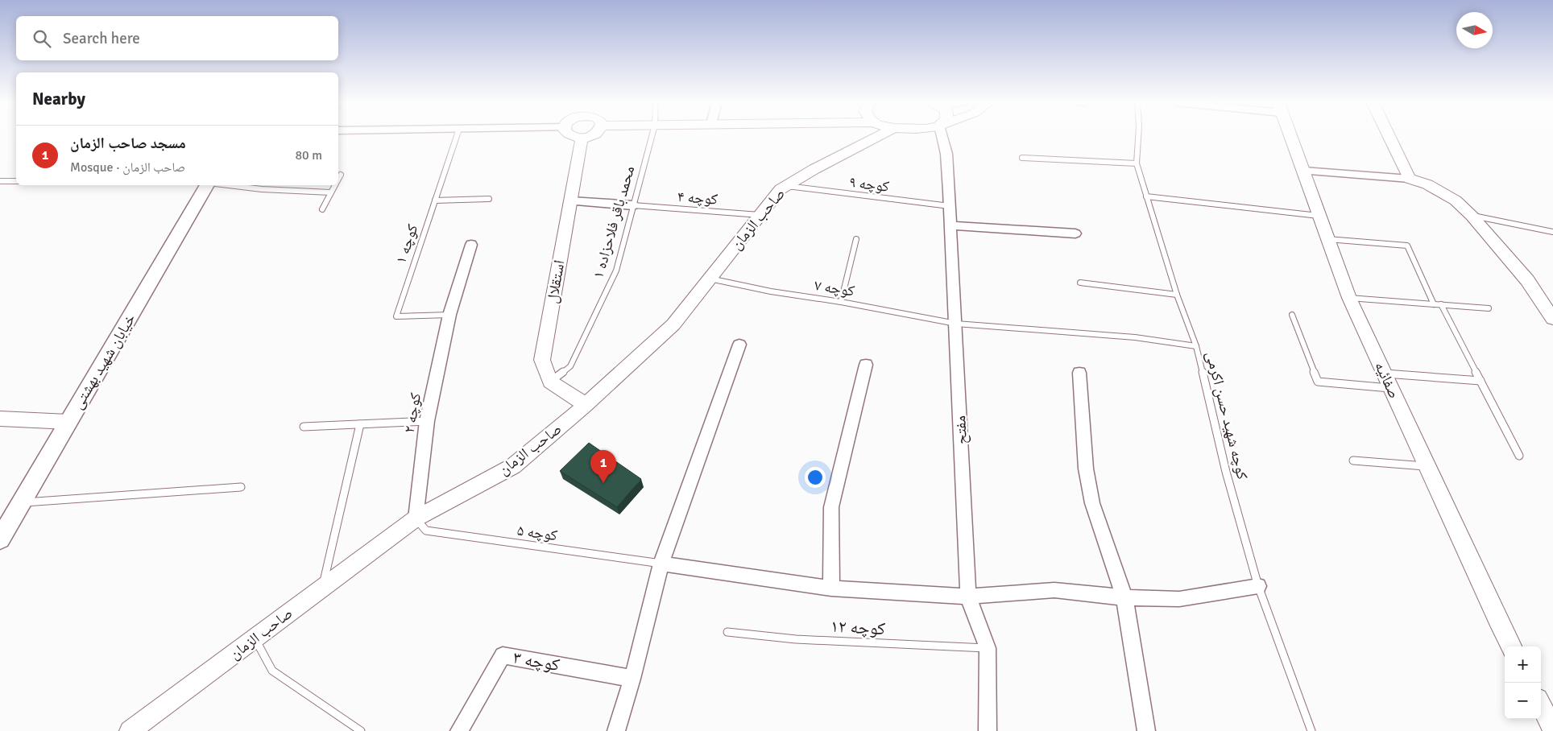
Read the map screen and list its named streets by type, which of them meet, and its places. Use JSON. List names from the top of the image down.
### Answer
{
  "streets": {
    "main road": ["خیابان شهید بهشتی"],
    "street": [
      "صاحب الزمان",
      "استقلال",
      "صفائیه",
      "کوچه ۲",
      "مفتح",
      "کوچه ۳"
    ],
    "lane": [
      "کوچه ۹",
      "کوچه ۴",
      "محمد باقر فلاحزاده ۱",
      "کوچه ۱",
      "کوچه ۷",
      "کوچه شهید حسن اکرمی",
      "کوچه ۵",
      "کوچه ۱۲"
    ]
  },
  "crossings": [
    ["کوچه ۹", "صاحب الزمان"],
    ["کوچه ۹", "مفتح"],
    ["کوچه ۴", "صاحب الزمان"],
    ["کوچه ۴", "محمد باقر فلاحزاده ۱"],
    ["صاحب الزمان", "کوچه ۷"],
    ["صاحب الزمان", "کوچه ۲"],
    ["صاحب الزمان", "کوچه ۵"],
    ["محمد باقر فلاحزاده ۱", "استقلال"],
    ["کوچه ۱", "کوچه ۲"],
    ["کوچه ۷", "کوچه شهید حسن اکرمی"],
    ["کوچه ۷", "مفتح"],
    ["کوچه ۲", "کوچه ۵"],
    ["مفتح", "کوچه ۱۲"]
  ],
  "north": "right",
  "page": {
    "search": "Search here",
    "heading": "Nearby",
    "list": [
      {
        "mark": "1",
        "name": "مسجد صاحب الزمان",
        "note": "Mosque · صاحب الزمان",
        "value": "80 m"
      }
    ],
    "pins": "1",
    "map_buttons": ["+", "−"]
  }
}
